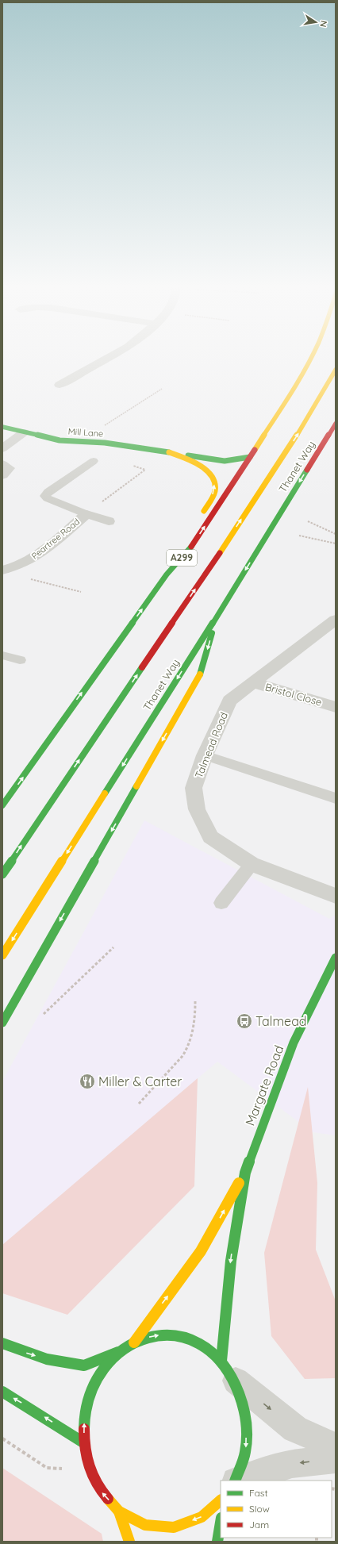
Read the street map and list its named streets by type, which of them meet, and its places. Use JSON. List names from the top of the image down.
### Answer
{
  "streets": {
    "main road": [
      "Mill Lane",
      "Thanet Way",
      "A299",
      "Margate Road"
    ],
    "street": ["Peartree Road", "Bristol Close", "Talmead Road"]
  },
  "crossings": [
    ["Bristol Close", "Talmead Road"]
  ],
  "places": {
    "bus stop": ["Talmead"],
    "restaurant": ["Miller & Carter"]
  },
  "legend": ["Fast", "Slow", "Jam"],
  "north": "right"
}
